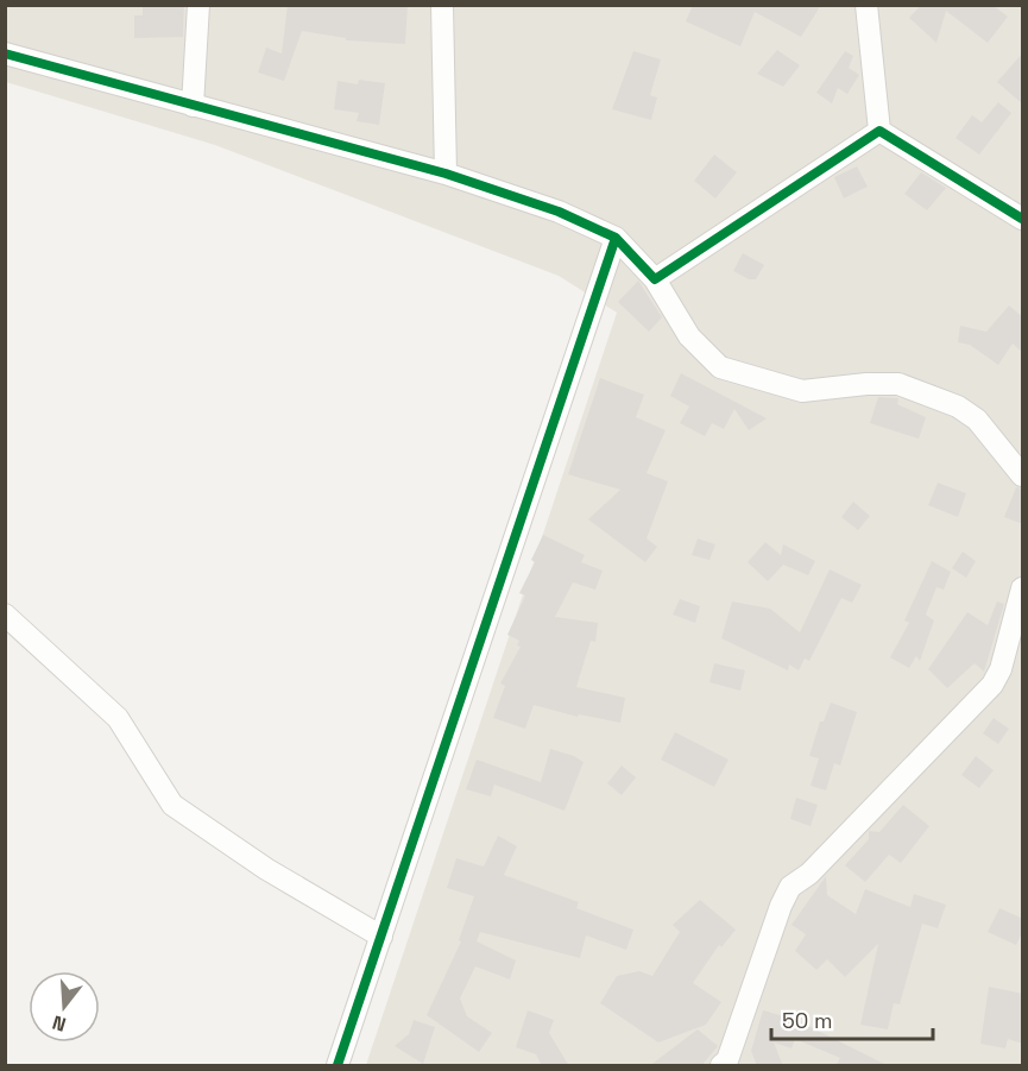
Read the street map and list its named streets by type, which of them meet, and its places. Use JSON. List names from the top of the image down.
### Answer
{
  "scale_bar": "50 m",
  "north": "bottom"
}
